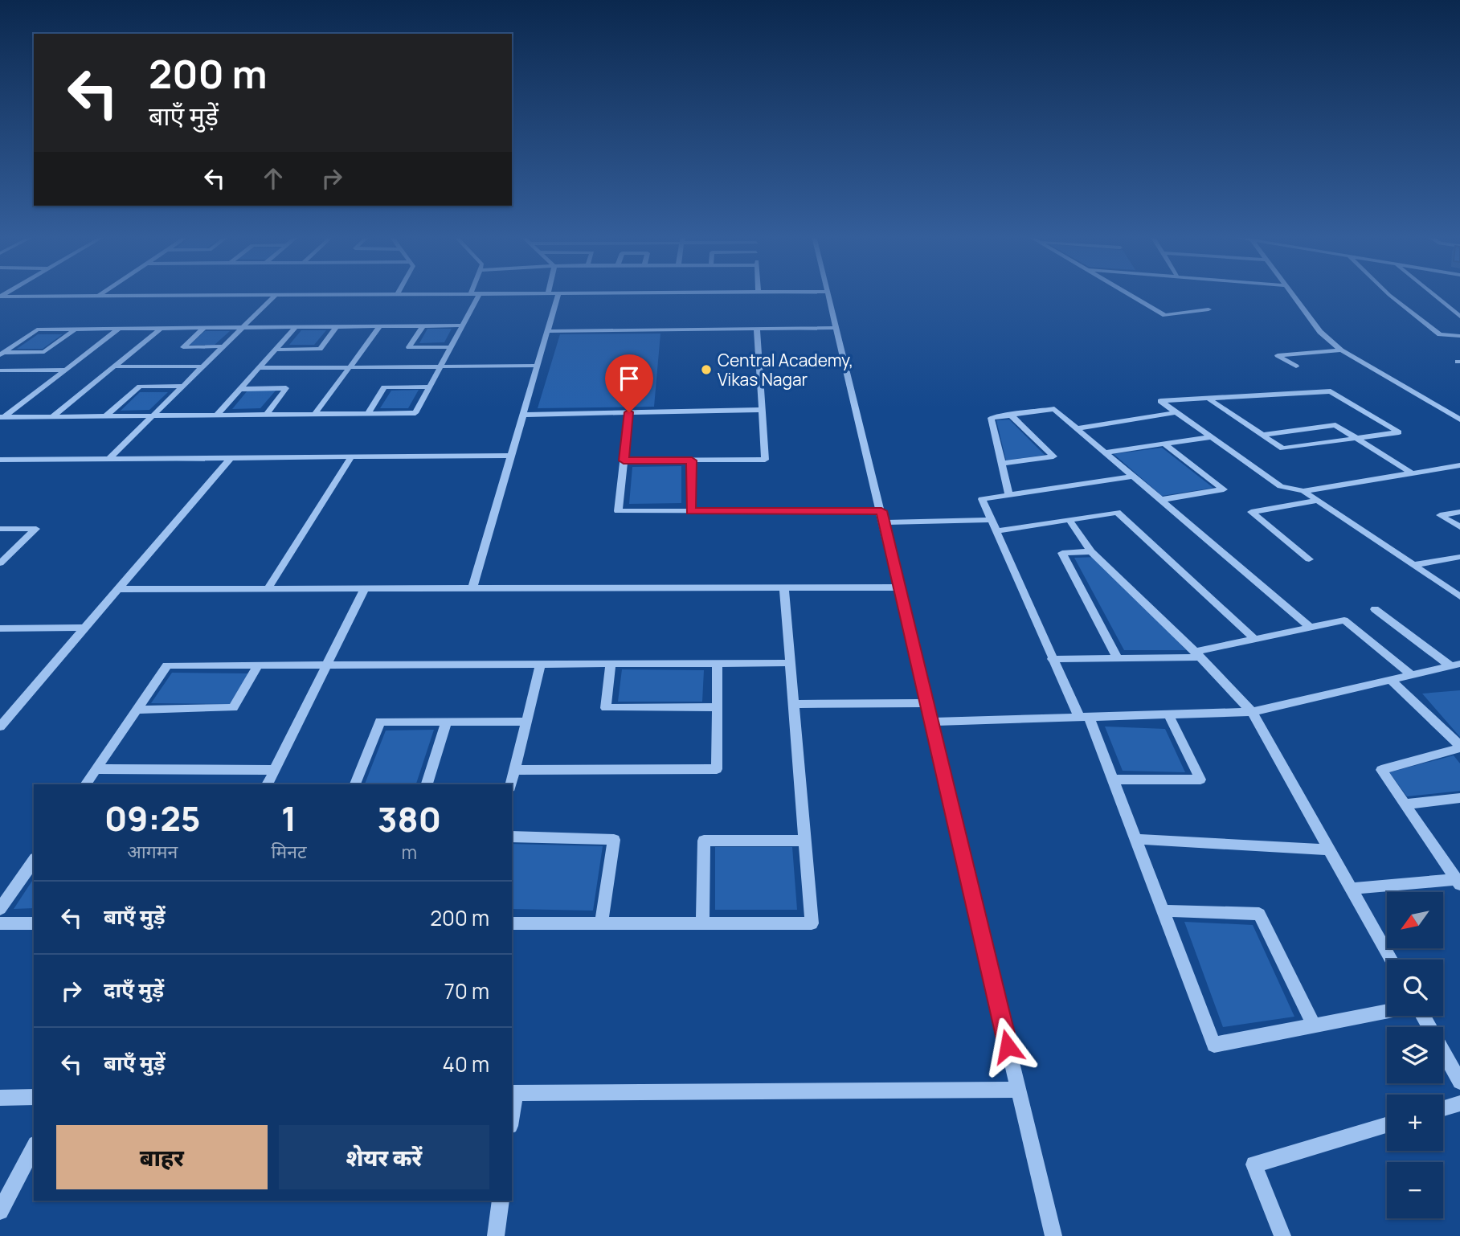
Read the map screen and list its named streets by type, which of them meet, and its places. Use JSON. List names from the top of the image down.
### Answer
{
  "places": ["Central Academy, Vikas Nagar"],
  "north": "bottom left",
  "page": {
    "turn": ["200 m", "बाएँ मुड़ें"],
    "eta": [
      "09:25",
      "आगमन",
      "1",
      "मिनट",
      "380",
      "m"
    ],
    "list": [
      {
        "name": "बाएँ मुड़ें",
        "value": "200 m"
      },
      {
        "name": "दाएँ मुड़ें",
        "value": "70 m"
      },
      {
        "name": "बाएँ मुड़ें",
        "value": "40 m"
      }
    ],
    "map_buttons": ["+", "−"],
    "buttons": ["बाहर", "शेयर करें"]
  }
}
